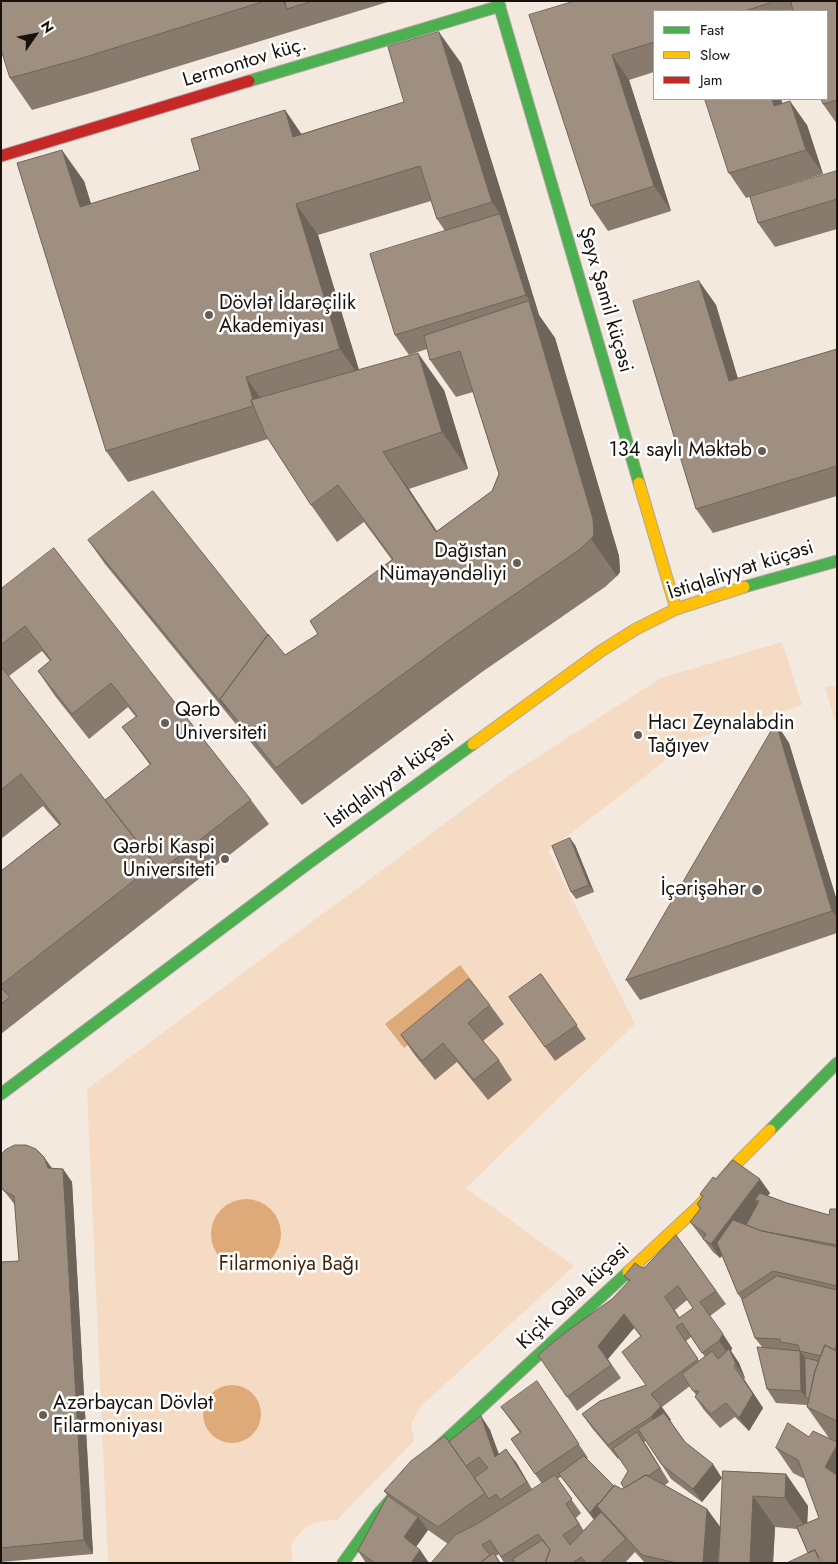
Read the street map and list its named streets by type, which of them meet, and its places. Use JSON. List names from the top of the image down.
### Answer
{
  "streets": {
    "main road": [
      "Lermontov küç.",
      "Şeyx Şamil küçəsi",
      "İstiqlaliyyət küçəsi",
      "Kiçik Qala küçəsi"
    ]
  },
  "crossings": [
    ["Lermontov küç.", "Şeyx Şamil küçəsi"],
    ["Şeyx Şamil küçəsi", "İstiqlaliyyət küçəsi"]
  ],
  "parks": ["Filarmoniya Bağı"],
  "places": [
    "Dövlət İdarəçilik Akademiyası",
    "134 saylı Məktəb",
    "Dağıstan Nümayəndəliyi",
    "Qərb Universiteti",
    "Hacı Zeynalabdin Tağıyev",
    "Qərbi Kaspi Universiteti",
    "İçərişəhər",
    "Azərbaycan Dövlət Filarmoniyası"
  ],
  "legend": ["Fast", "Slow", "Jam"],
  "north": "top right"
}
